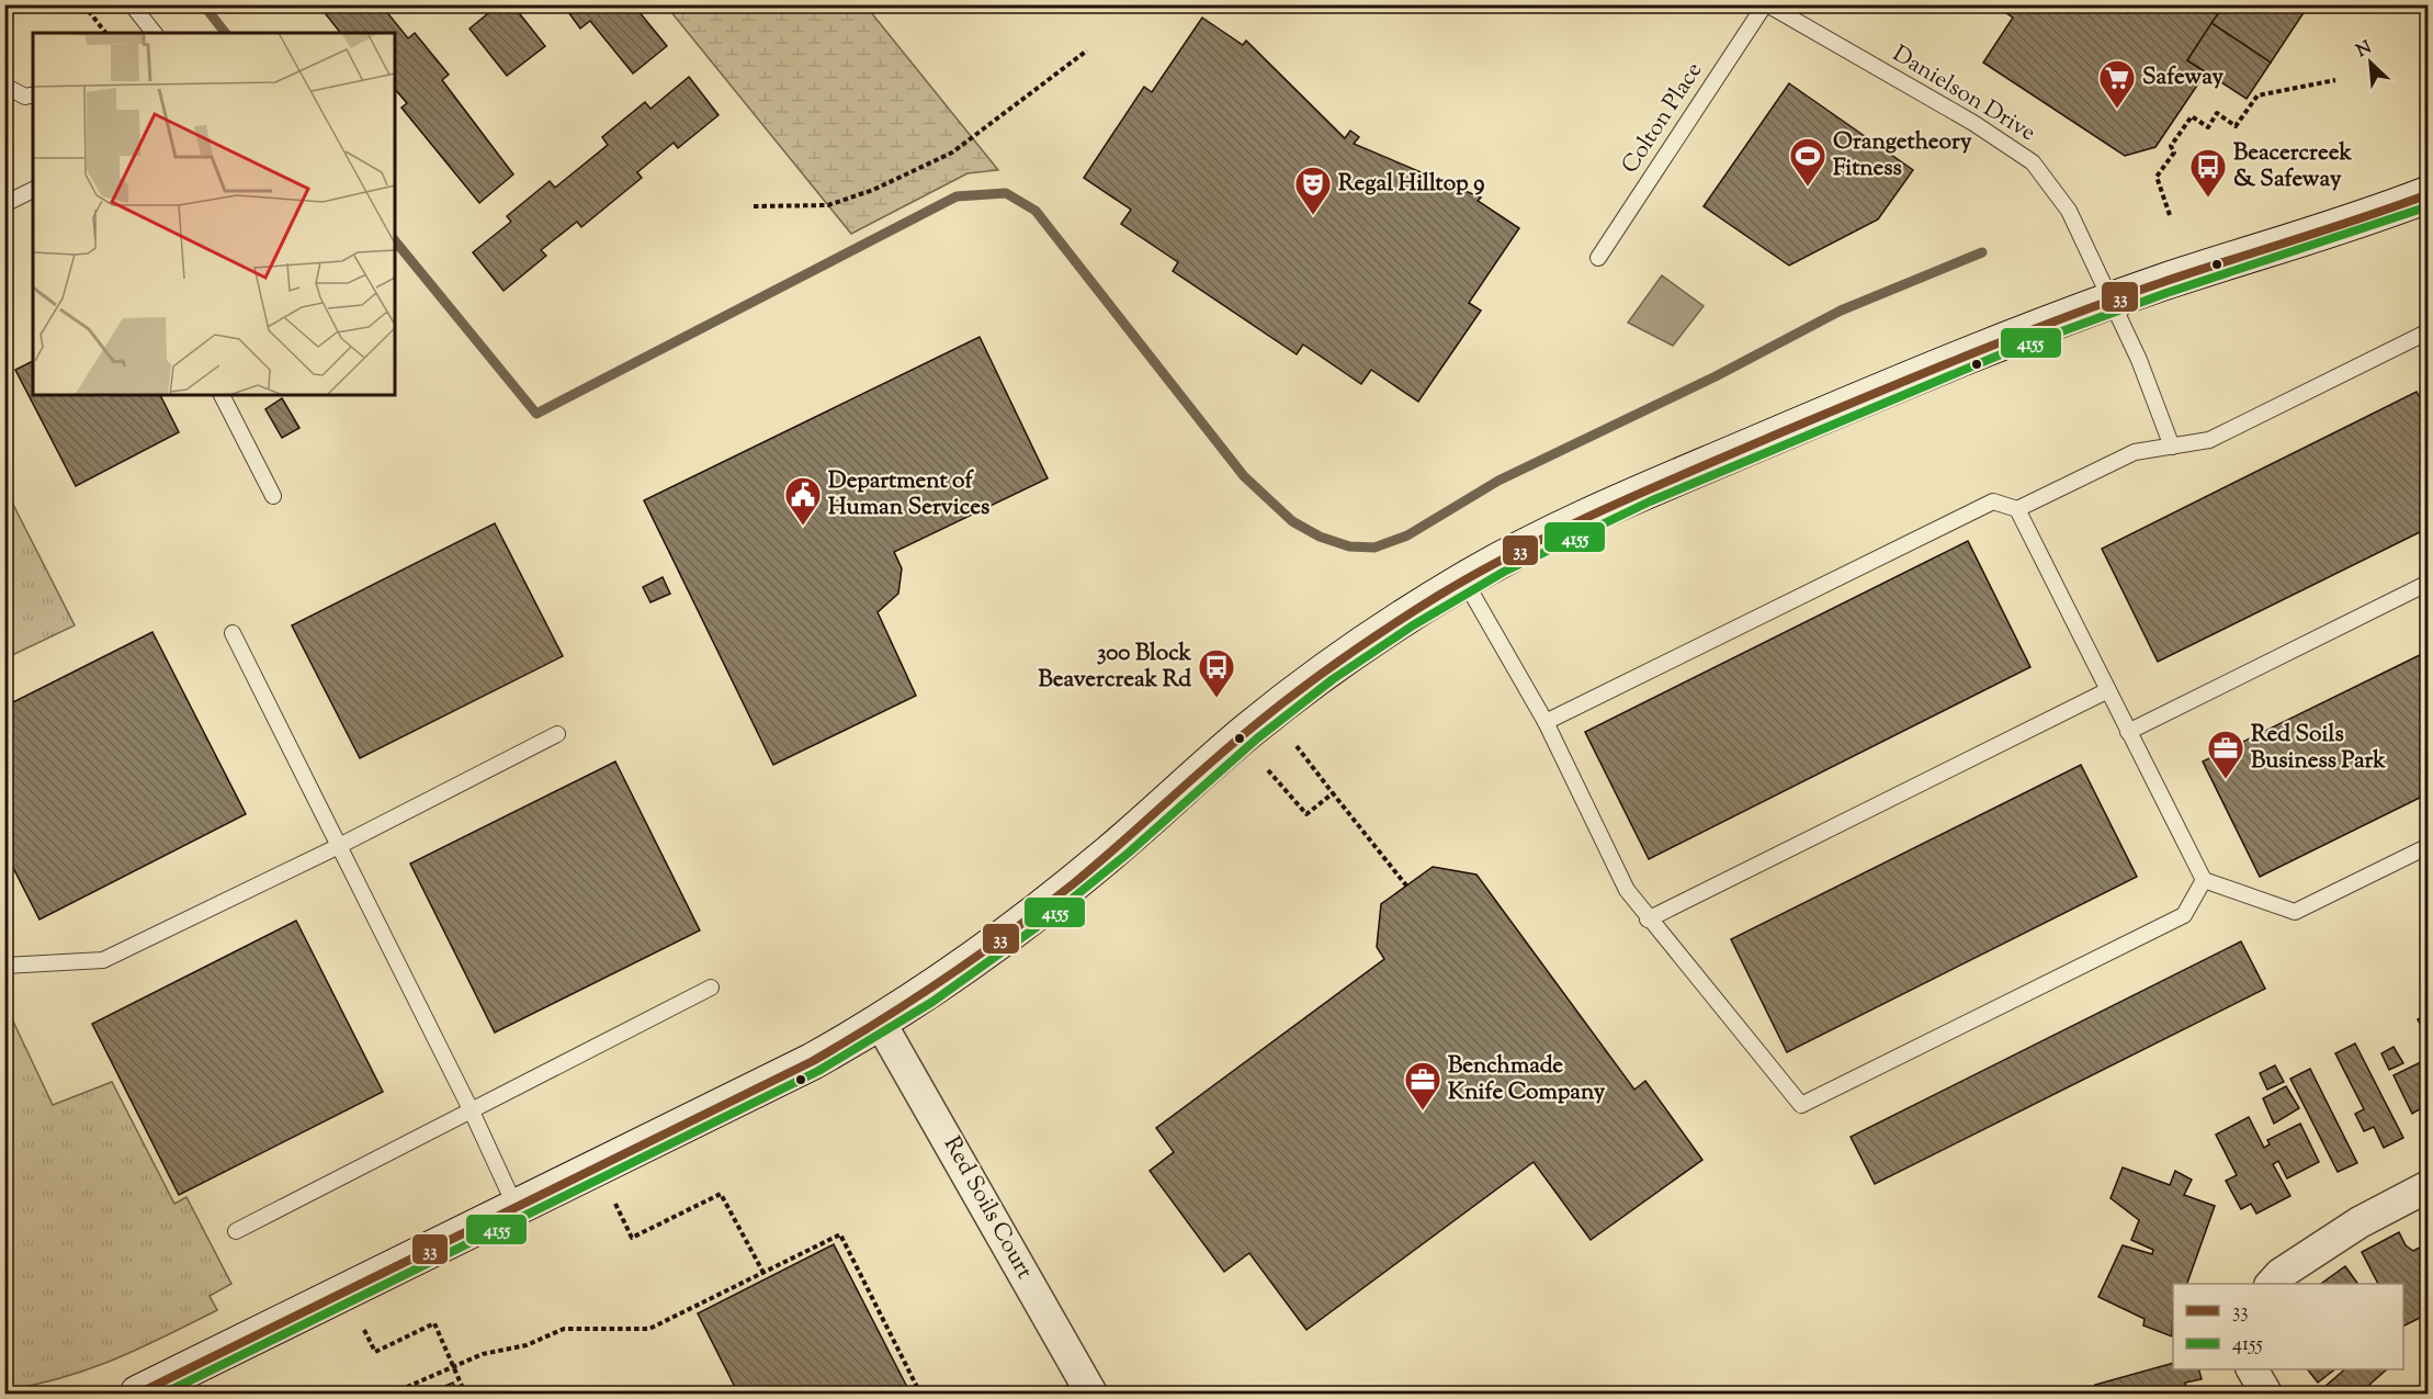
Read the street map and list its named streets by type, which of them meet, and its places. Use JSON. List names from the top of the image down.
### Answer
{
  "streets": {
    "street": ["Red Soils Court"],
    "lane": ["Danielson Drive", "Colton Place"]
  },
  "crossings": [
    ["Danielson Drive", "Colton Place"]
  ],
  "places": {
    "supermarket": ["Safeway"],
    "sports": ["Orangetheory Fitness"],
    "bus stop": ["Beacercreek & Safeway", "300 Block Beavercreak Rd"],
    "theatre": ["Regal Hilltop 9"],
    "public building": ["Department of Human Services"],
    "office": ["Red Soils Business Park", "Benchmade Knife Company"]
  },
  "lines": ["transit line 33", "transit line 4155"],
  "legend": ["33", "4155"],
  "north": "top left"
}
